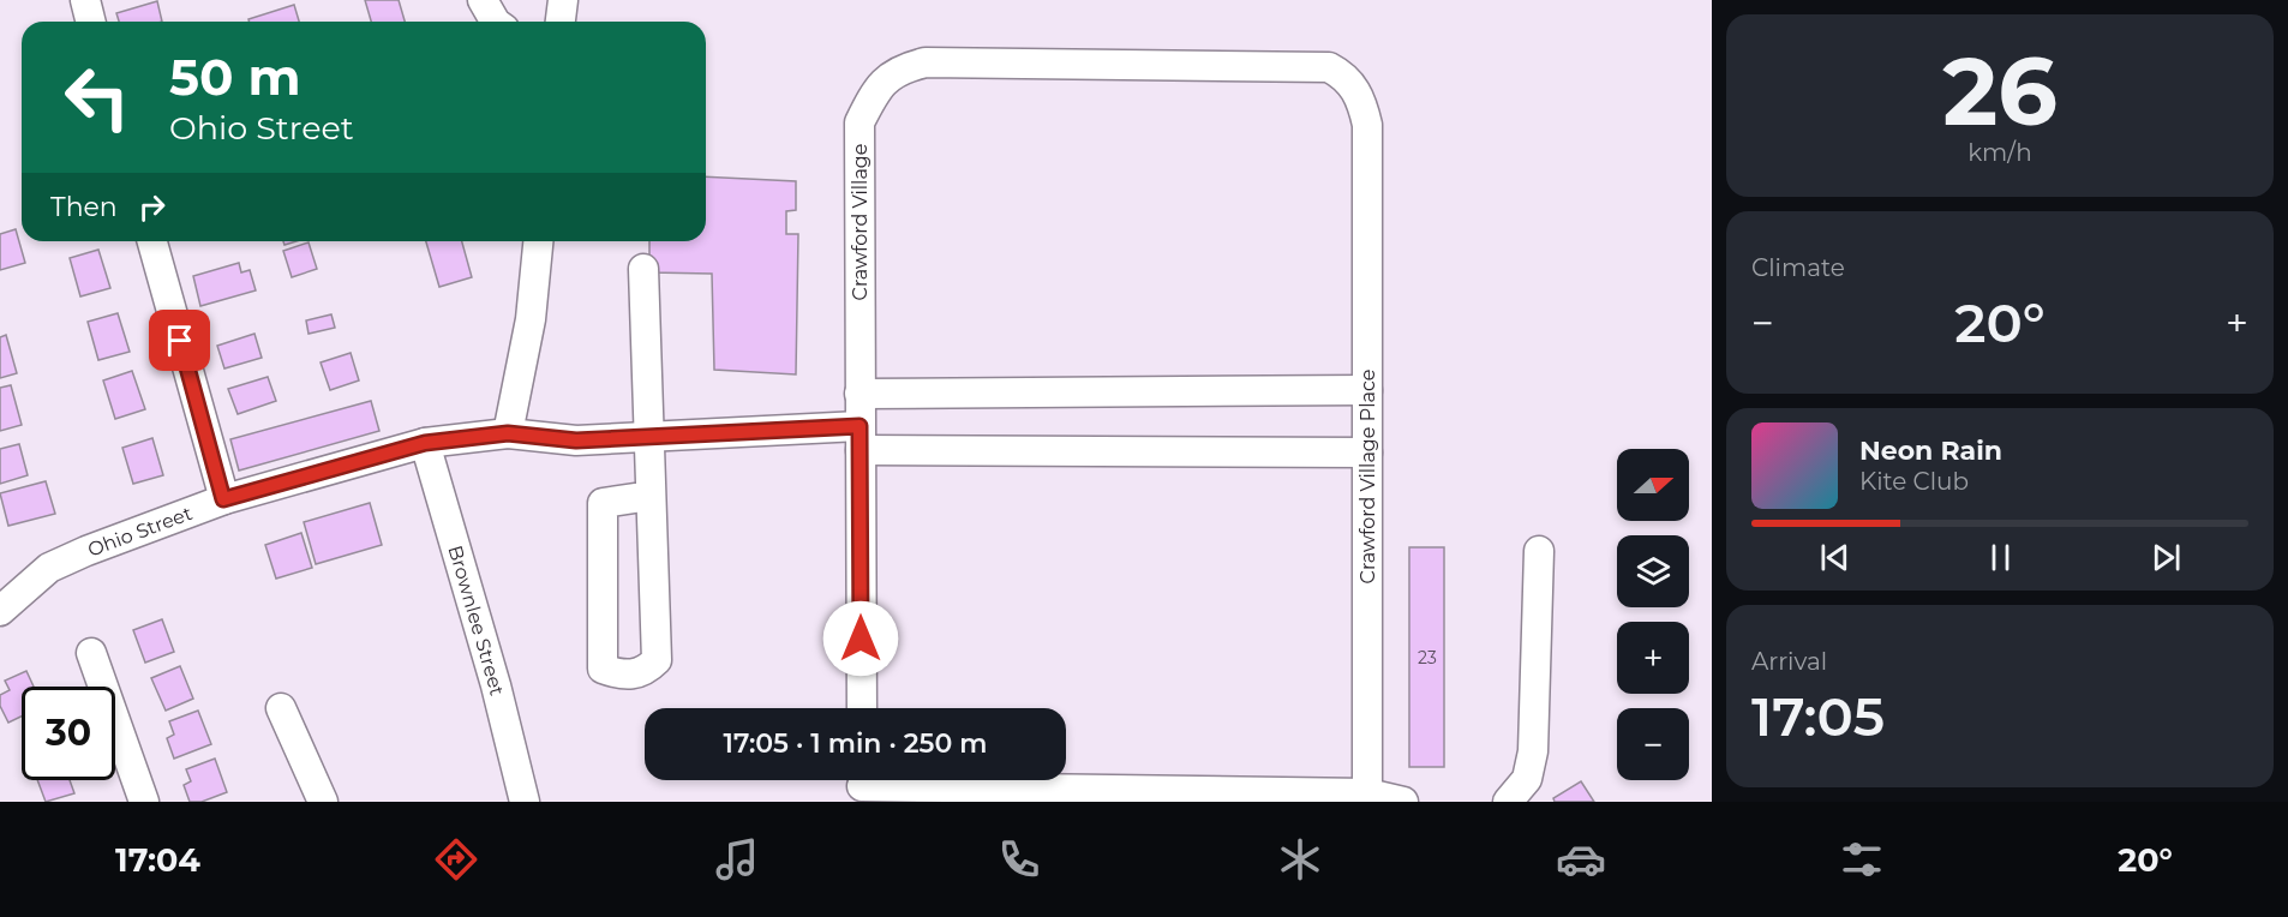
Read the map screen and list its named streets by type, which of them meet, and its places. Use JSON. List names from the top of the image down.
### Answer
{
  "streets": {
    "street": [
      "Crawford Village",
      "Crawford Village Place",
      "Ohio Street",
      "Brownlee Street"
    ]
  },
  "crossings": [
    ["Crawford Village", "Crawford Village Place"],
    ["Crawford Village", "Ohio Street"],
    ["Crawford Village Place", "Ohio Street"],
    ["Ohio Street", "Brownlee Street"]
  ],
  "house_numbers": ["23"],
  "north": "right",
  "page": {
    "tile": [
      ["26", "km/h"],
      "Climate",
      ["Arrival", "17:05"]
    ],
    "turn": ["50 m", "Ohio Street"],
    "then": "Then",
    "heat": ["−", "20°", "+"],
    "song": ["Neon Rain", "Kite Club"],
    "map_buttons": ["+", "−"],
    "limit": "30",
    "trip": "17:05 · 1 min · 250 m",
    "tabs": ["17:04", "20°"]
  }
}
